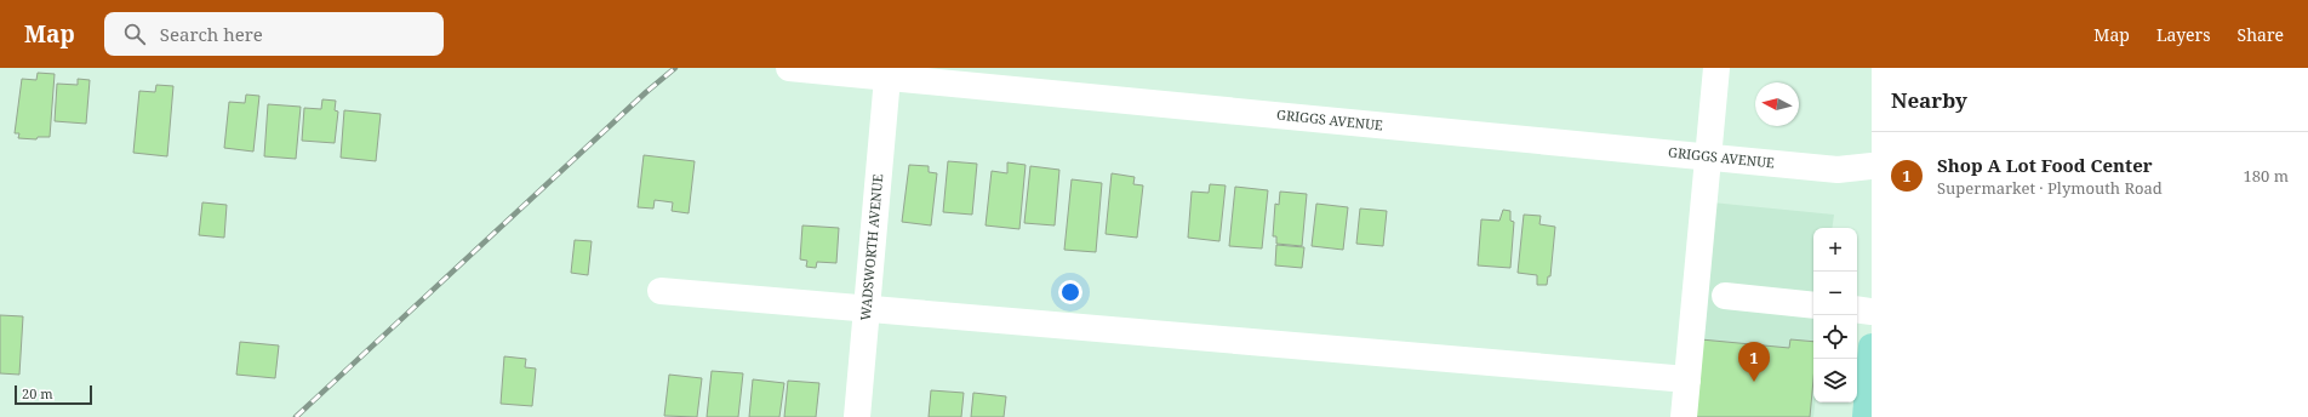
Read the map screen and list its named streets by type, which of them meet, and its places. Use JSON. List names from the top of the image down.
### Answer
{
  "streets": {
    "street": ["GRIGGS AVENUE", "WADSWORTH AVENUE"]
  },
  "crossings": [
    ["GRIGGS AVENUE", "WADSWORTH AVENUE"]
  ],
  "scale_bar": "20 m",
  "north": "left",
  "page": {
    "header": "Map",
    "search": "Search here",
    "nav": ["Map", "Layers", "Share"],
    "heading": "Nearby",
    "list": [
      {
        "mark": "1",
        "name": "Shop A Lot Food Center",
        "note": "Supermarket · Plymouth Road",
        "value": "180 m"
      }
    ],
    "map_buttons": ["+", "−"],
    "pins": "1",
    "scale": "20 m"
  }
}
